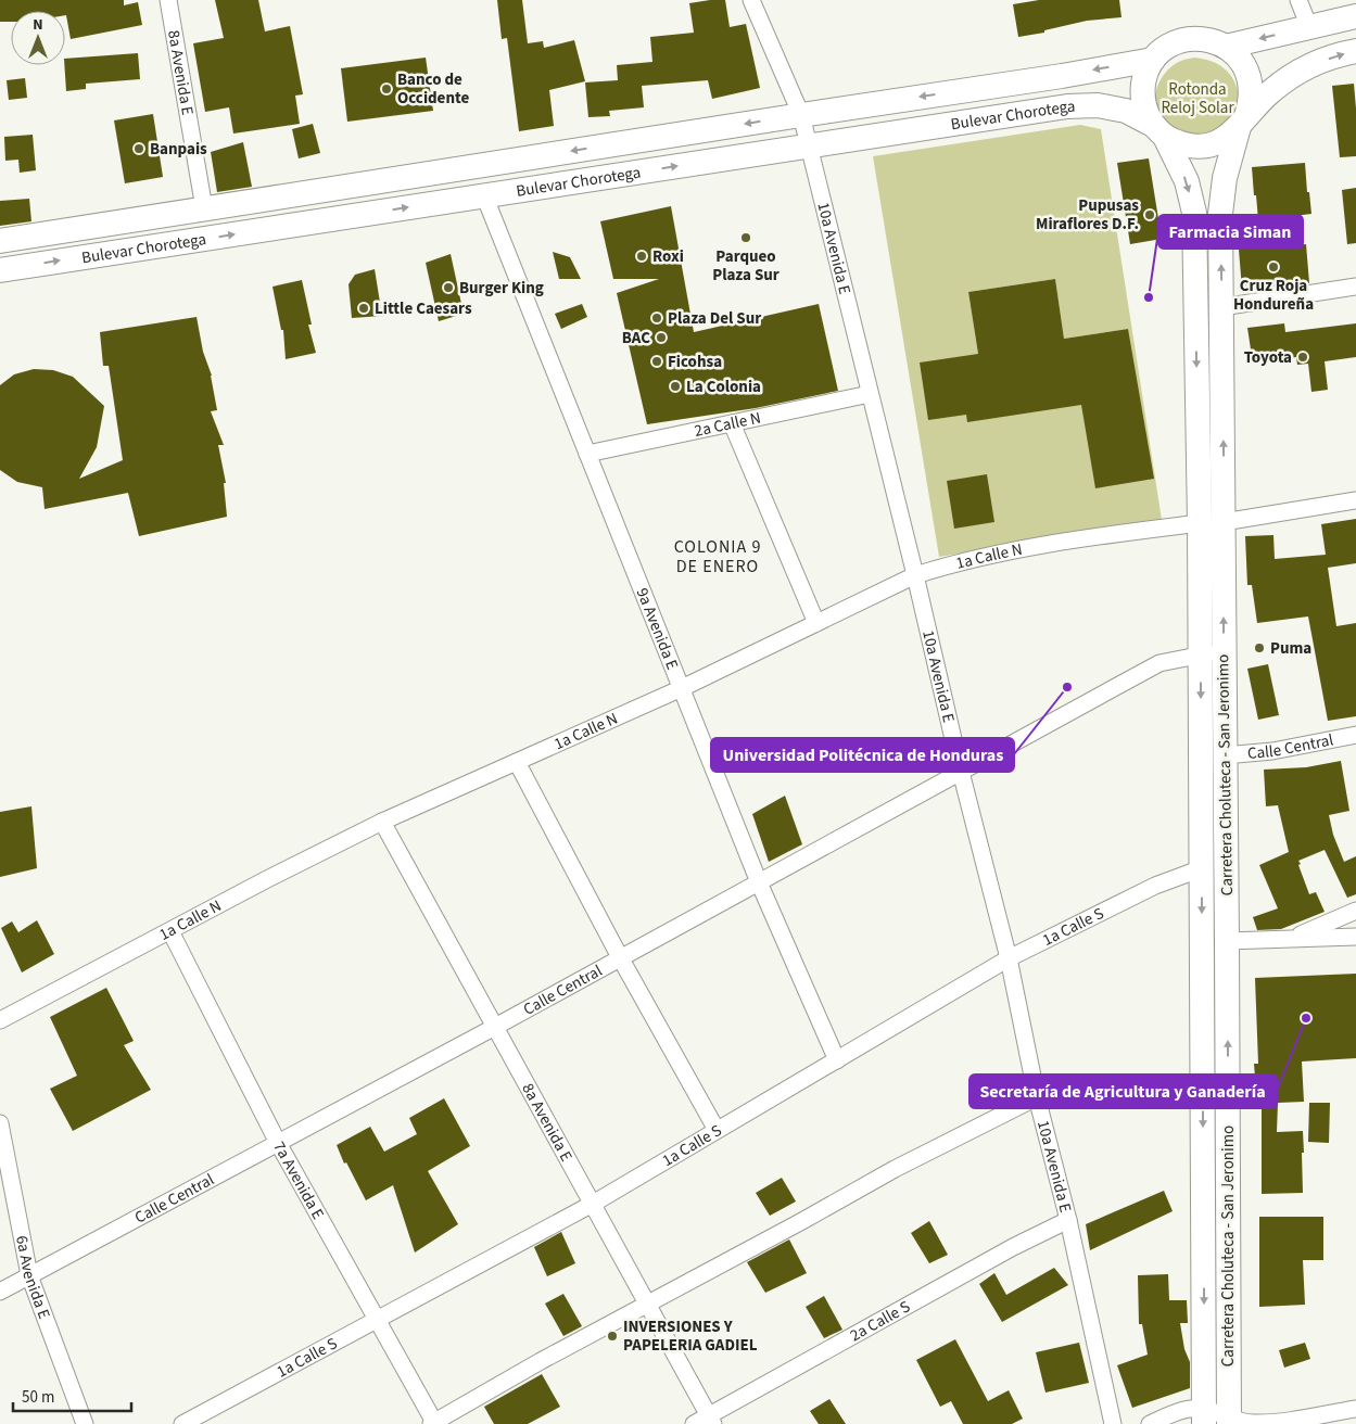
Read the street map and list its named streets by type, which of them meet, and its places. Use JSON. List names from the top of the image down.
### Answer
{
  "streets": {
    "highway": ["Bulevar Chorotega", "Carretera Choluteca - San Jeronimo"],
    "street": [
      "8a Avenida E",
      "10a Avenida E",
      "2a Calle N",
      "1a Calle N",
      "9a Avenida E",
      "Calle Central",
      "1a Calle S",
      "7a Avenida E",
      "6a Avenida E",
      "2a Calle S"
    ]
  },
  "crossings": [
    ["8a Avenida E", "Bulevar Chorotega"],
    ["8a Avenida E", "1a Calle N"],
    ["8a Avenida E", "Calle Central"],
    ["8a Avenida E", "1a Calle S"],
    ["8a Avenida E", "2a Calle S"],
    ["Bulevar Chorotega", "10a Avenida E"],
    ["Bulevar Chorotega", "9a Avenida E"],
    ["Bulevar Chorotega", "Carretera Choluteca - San Jeronimo"],
    ["10a Avenida E", "2a Calle N"],
    ["10a Avenida E", "1a Calle N"],
    ["10a Avenida E", "Calle Central"],
    ["10a Avenida E", "1a Calle S"],
    ["10a Avenida E", "2a Calle S"],
    ["2a Calle N", "9a Avenida E"],
    ["1a Calle N", "9a Avenida E"],
    ["1a Calle N", "Carretera Choluteca - San Jeronimo"],
    ["1a Calle N", "7a Avenida E"],
    ["9a Avenida E", "Calle Central"],
    ["9a Avenida E", "1a Calle S"],
    ["Calle Central", "Carretera Choluteca - San Jeronimo"],
    ["Calle Central", "7a Avenida E"],
    ["Calle Central", "6a Avenida E"],
    ["Carretera Choluteca - San Jeronimo", "1a Calle S"],
    ["1a Calle S", "7a Avenida E"]
  ],
  "districts": ["COLONIA 9 DE ENERO"],
  "parks": ["Rotonda Reloj Solar"],
  "places": [
    "Banco de Occidente",
    "Banpais",
    "Pupusas Miraflores D.F.",
    "Parqueo Plaza Sur",
    "Roxi",
    "Cruz Roja Hondureña",
    "Burger King",
    "Farmacia Siman",
    "Little Caesars",
    "Plaza Del Sur",
    "BAC",
    "Toyota",
    "Ficohsa",
    "La Colonia",
    "Puma",
    "Universidad Politécnica de Honduras",
    "Secretaría de Agricultura y Ganadería",
    "INVERSIONES Y PAPELERIA GADIEL"
  ],
  "scale_bar": "50 m",
  "north": "top"
}
